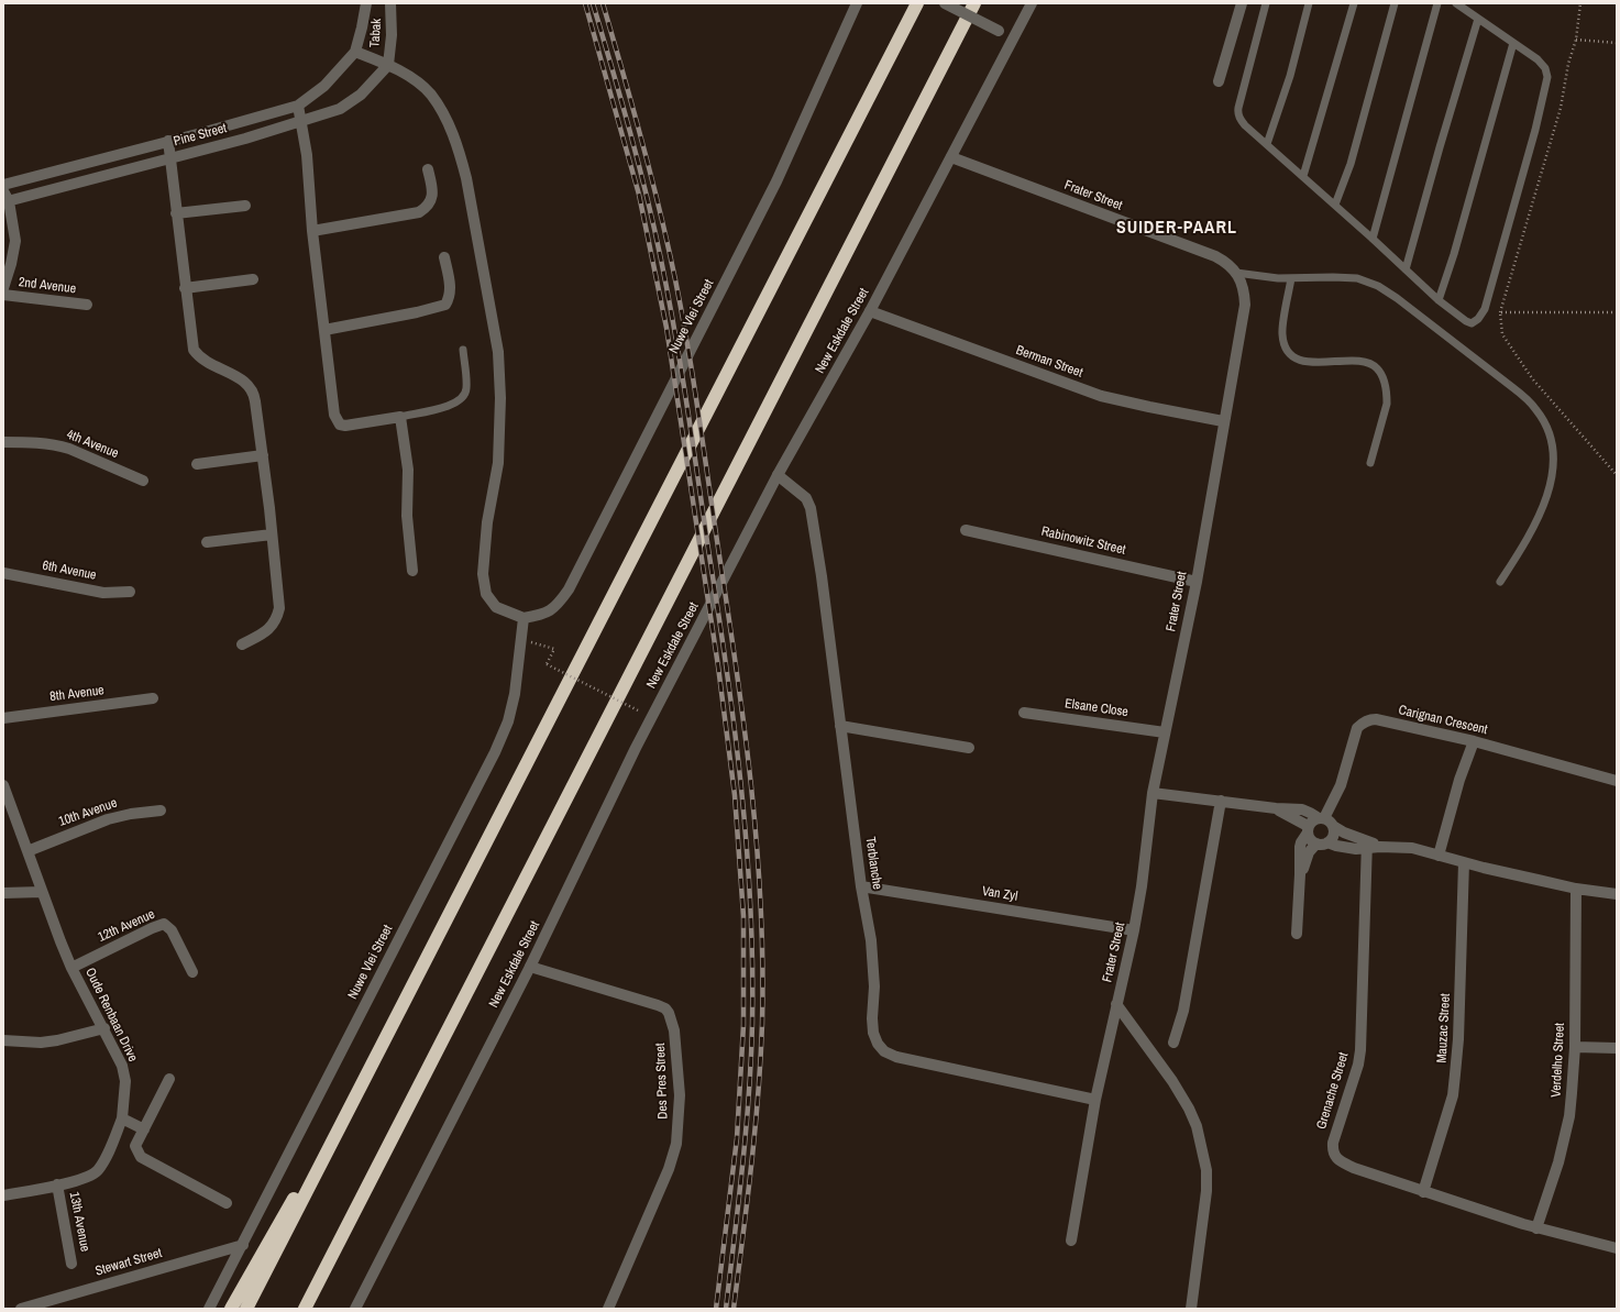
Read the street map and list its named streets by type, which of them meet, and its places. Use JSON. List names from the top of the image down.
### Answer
{
  "streets": {
    "street": [
      "Tabak",
      "Pine Street",
      "Frater Street",
      "2nd Avenue",
      "Nuwe Vlei Street",
      "New Eskdale Street",
      "Berman Street",
      "4th Avenue",
      "Rabinowitz Street",
      "6th Avenue",
      "8th Avenue",
      "Elsane Close",
      "Carignan Crescent",
      "10th Avenue",
      "Terblanche",
      "Van Zyl",
      "12th Avenue",
      "Oude Renbaan Drive",
      "Mauzac Street",
      "Verdelho Street",
      "Des Pres Street",
      "Grenache Street",
      "13th Avenue",
      "Stewart Street"
    ]
  },
  "crossings": [
    ["Tabak", "Pine Street"],
    ["Frater Street", "New Eskdale Street"],
    ["Frater Street", "Berman Street"],
    ["Frater Street", "Rabinowitz Street"],
    ["Frater Street", "Elsane Close"],
    ["Frater Street", "Terblanche"],
    ["Frater Street", "Van Zyl"],
    ["Nuwe Vlei Street", "Stewart Street"],
    ["New Eskdale Street", "Berman Street"],
    ["New Eskdale Street", "Terblanche"],
    ["New Eskdale Street", "Des Pres Street"],
    ["10th Avenue", "Oude Renbaan Drive"],
    ["Terblanche", "Van Zyl"],
    ["12th Avenue", "Oude Renbaan Drive"],
    ["Oude Renbaan Drive", "13th Avenue"],
    ["Mauzac Street", "Grenache Street"],
    ["Verdelho Street", "Grenache Street"]
  ],
  "districts": ["SUIDER-PAARL"]
}
